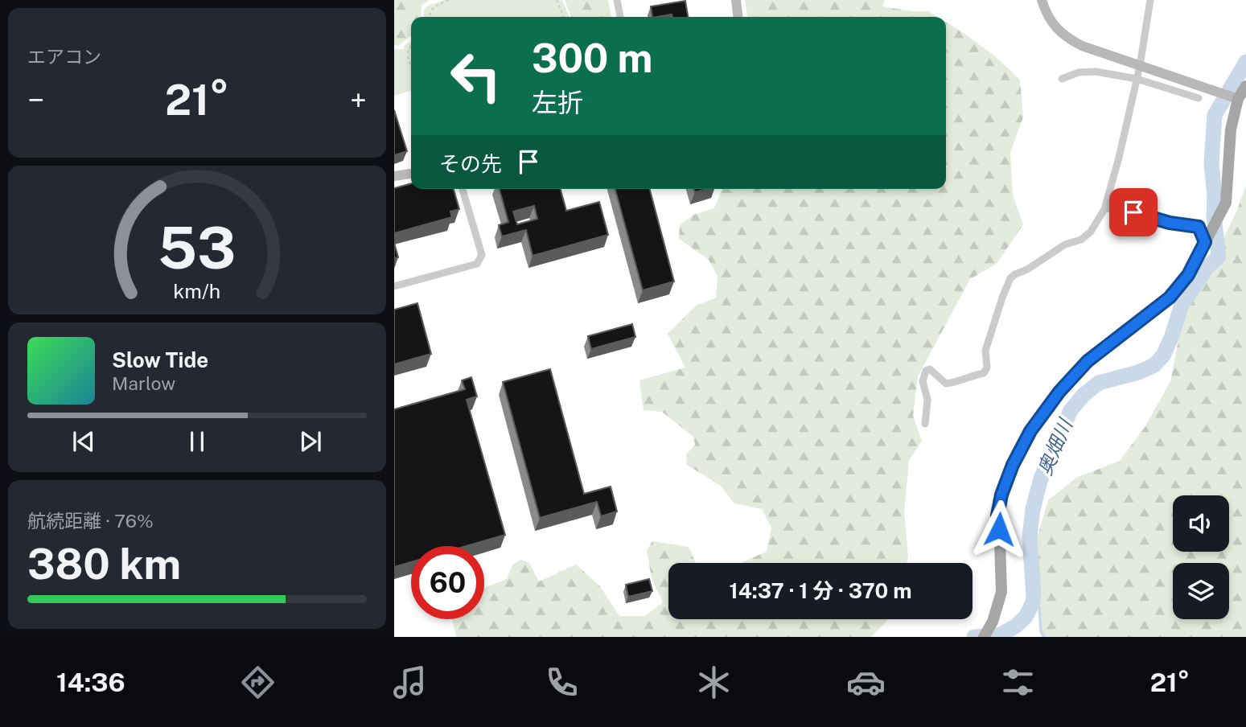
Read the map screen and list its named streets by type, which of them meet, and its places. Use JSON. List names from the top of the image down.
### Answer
{
  "water": ["奥畑川"],
  "page": {
    "tile": [
      "エアコン",
      ["航続距離 · 76%", "380 km"]
    ],
    "turn": ["300 m", "左折"],
    "heat": ["−", "21°", "+"],
    "then": "その先",
    "song": ["Slow Tide", "Marlow"],
    "limit": "60",
    "trip": "14:37 · 1 分 · 370 m",
    "tabs": ["14:36", "21°"],
    "gauge": ["53", "km/h"]
  }
}
